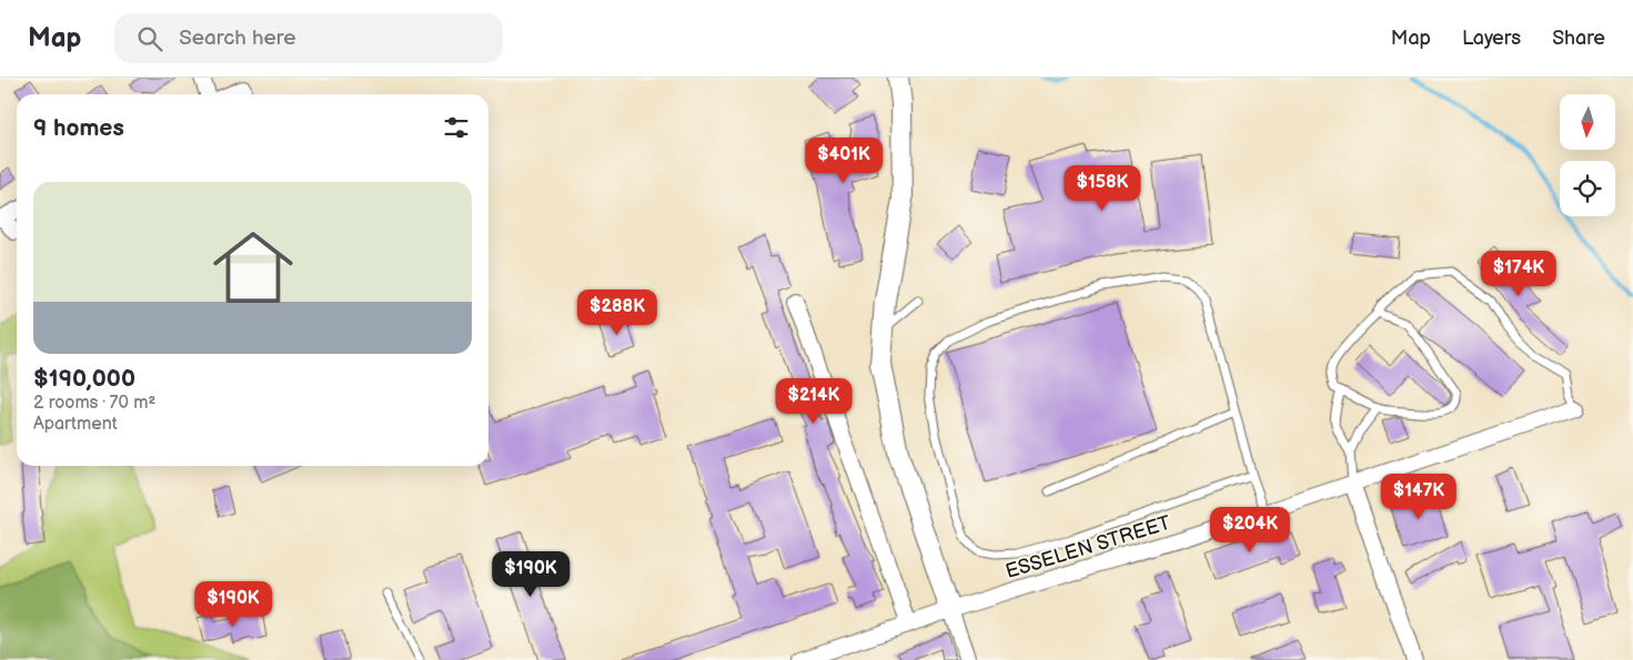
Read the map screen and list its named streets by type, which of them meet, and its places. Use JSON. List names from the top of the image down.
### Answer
{
  "streets": {
    "street": ["ESSELEN STREET"]
  },
  "north": "bottom",
  "page": {
    "header": "Map",
    "search": "Search here",
    "nav": ["Map", "Layers", "Share"],
    "heading": "9 homes",
    "price": [
      "$401K",
      "$158K",
      "$174K",
      "$288K",
      "$214K",
      "$147K",
      "$204K",
      "$190K",
      "$190K"
    ],
    "list": [
      {
        "name": "$190,000",
        "note": "2 rooms · 70 m² · Apartment"
      }
    ]
  }
}
